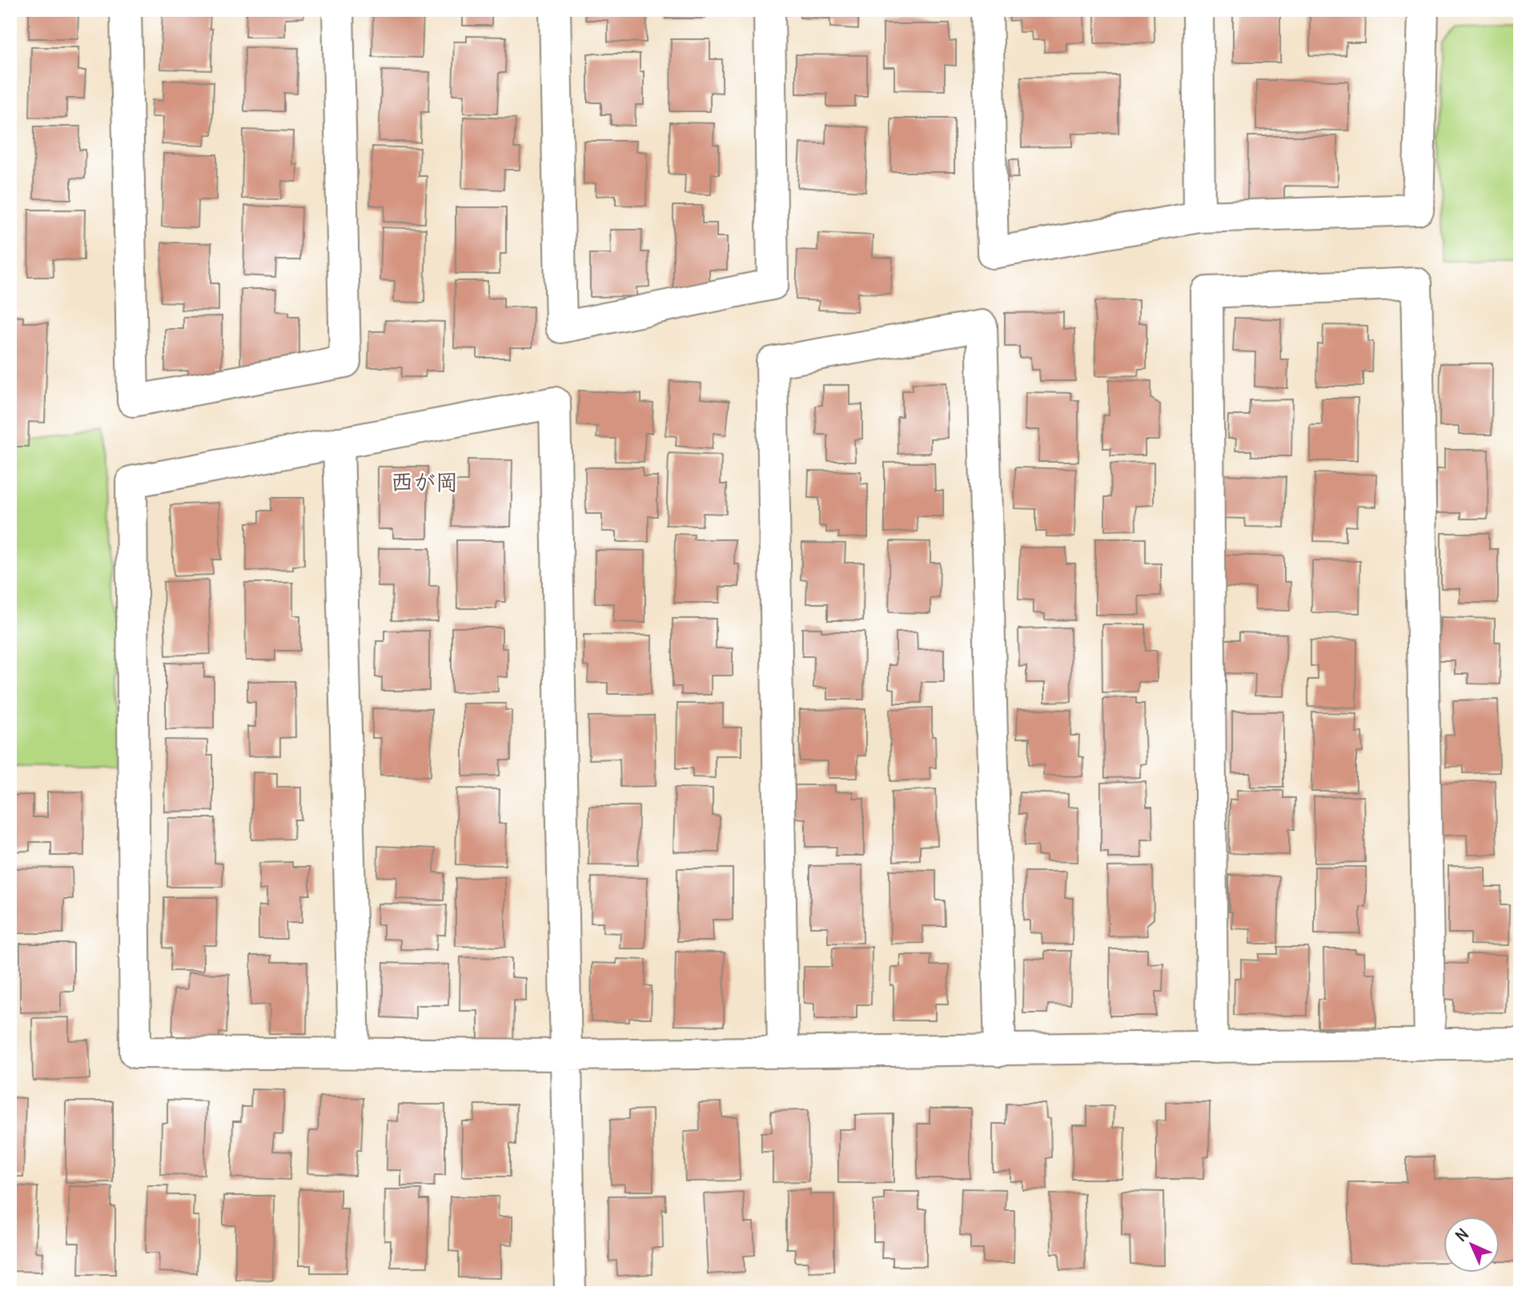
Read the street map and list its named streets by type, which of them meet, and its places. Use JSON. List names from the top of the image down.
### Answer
{
  "districts": ["西が岡"],
  "north": "top left"
}
